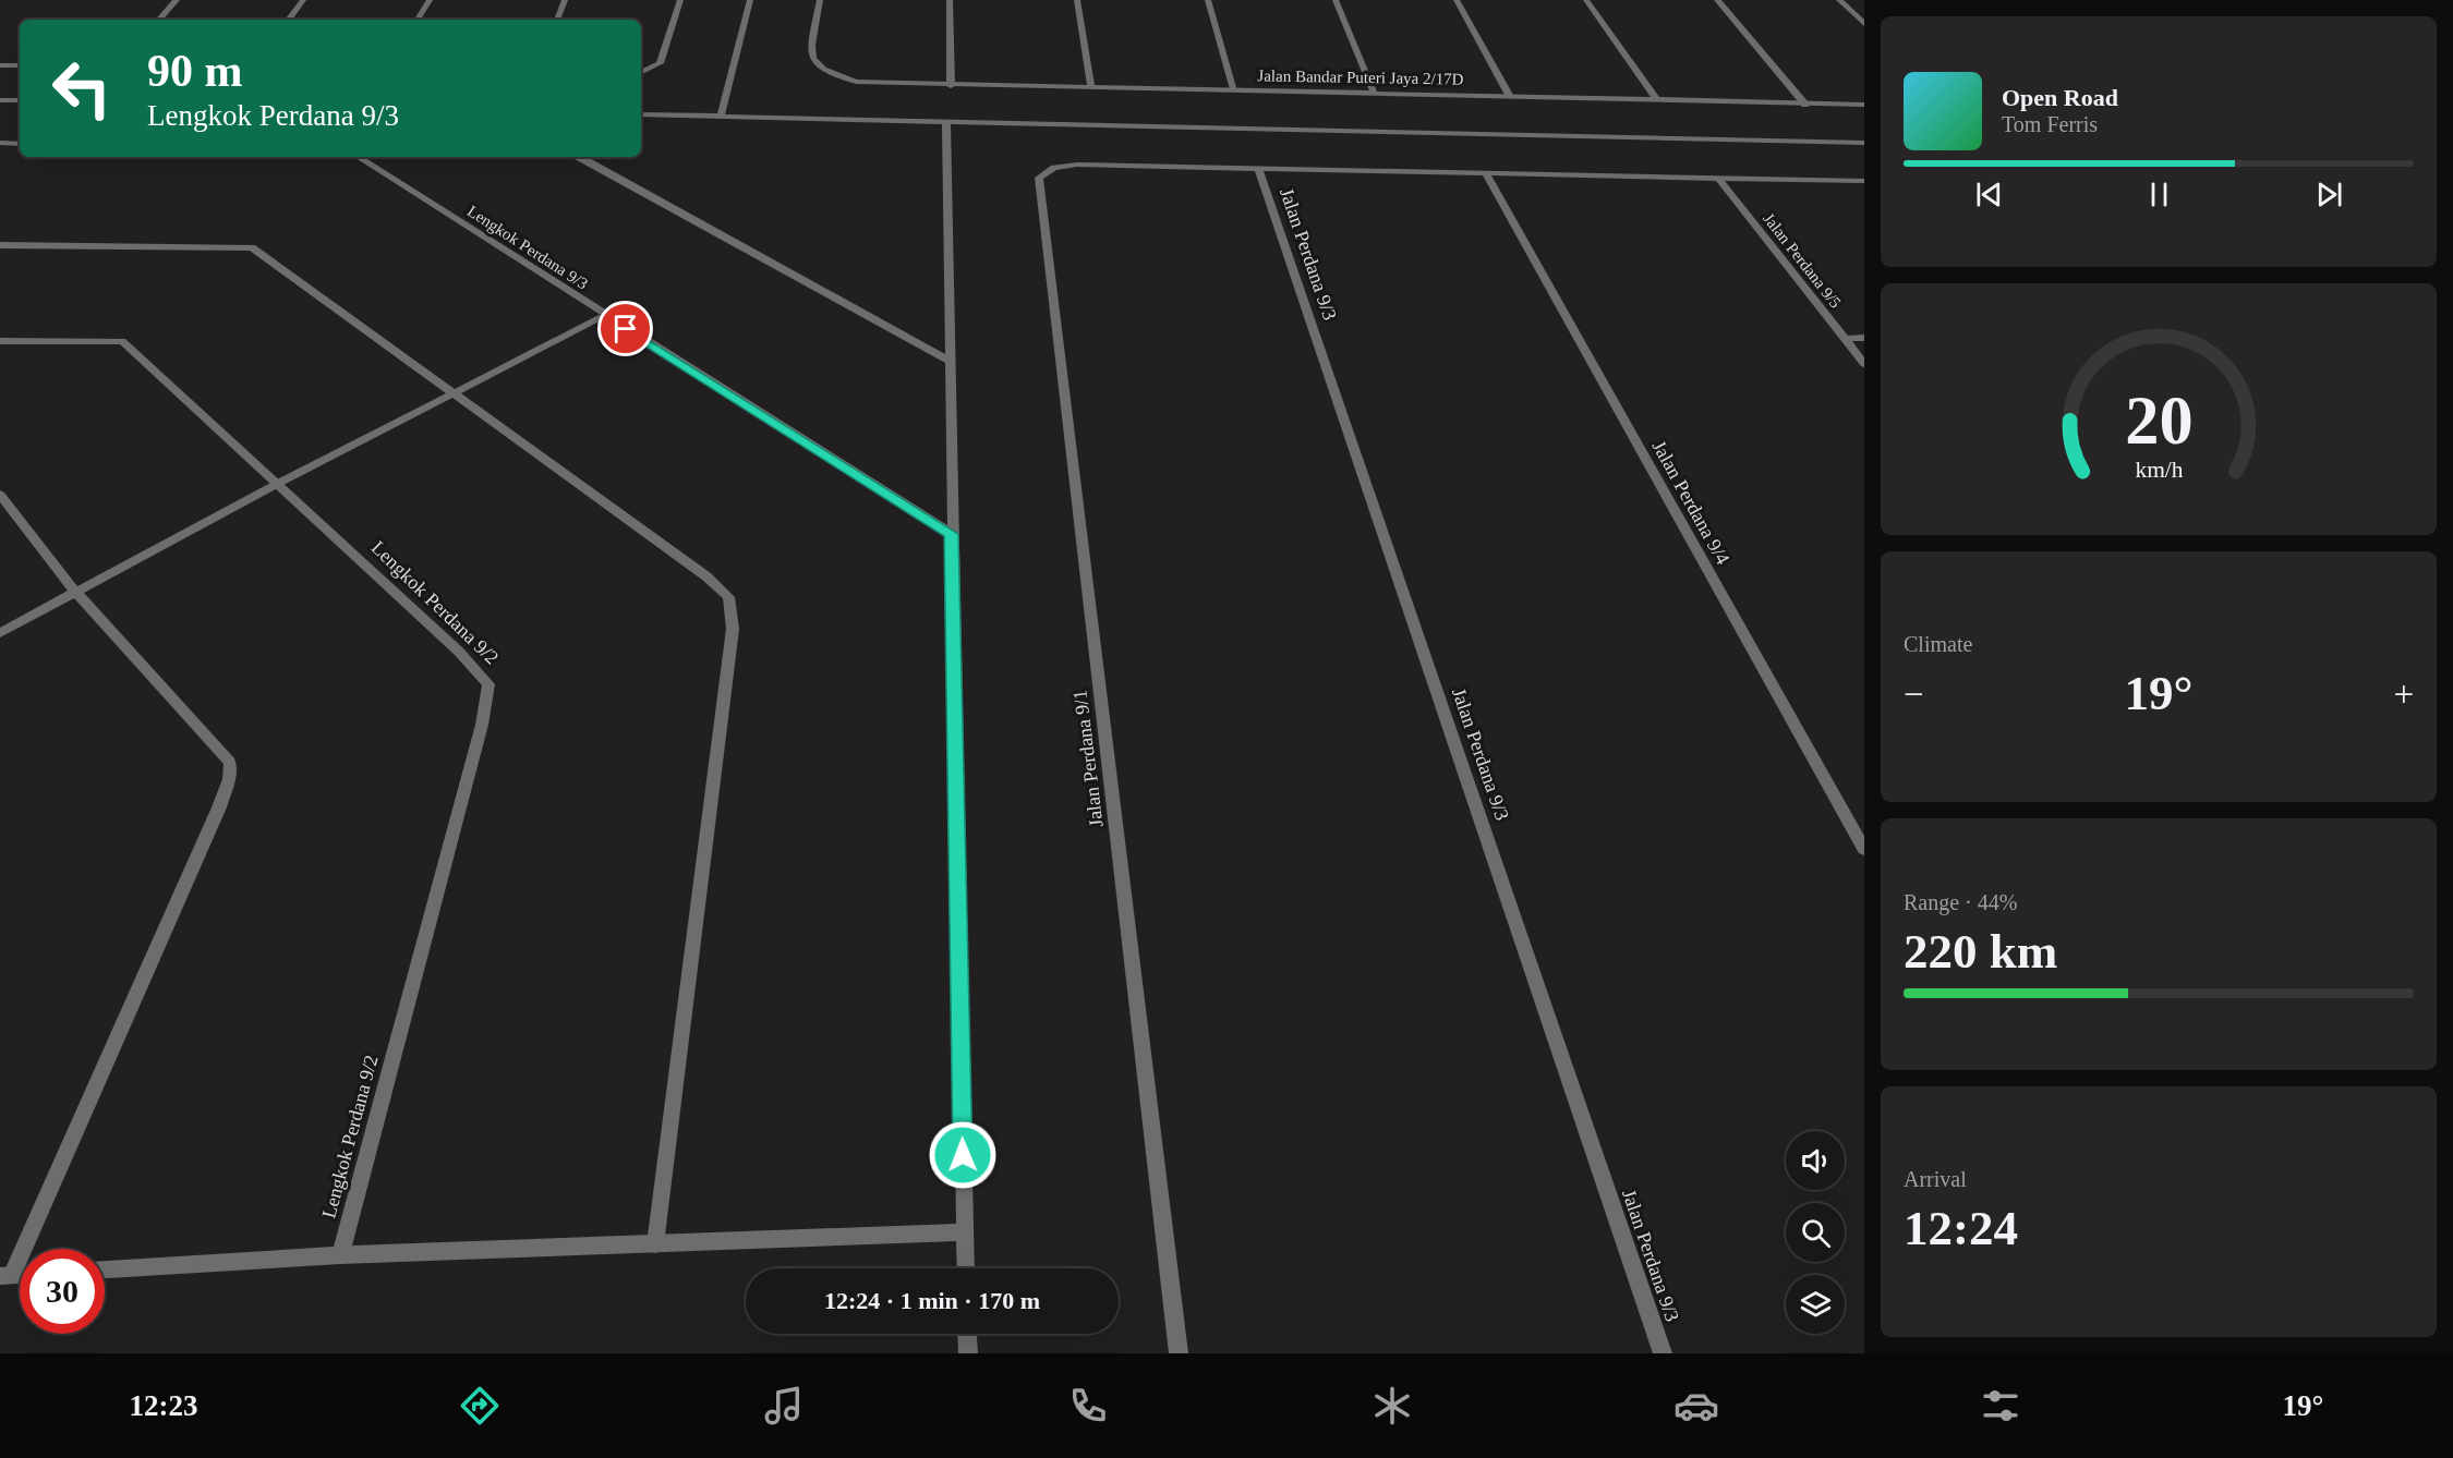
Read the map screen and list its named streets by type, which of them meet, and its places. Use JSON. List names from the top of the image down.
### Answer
{
  "streets": {
    "street": [
      "Jalan Bandar Puteri Jaya 2/17D",
      "Lengkok Perdana 9/3",
      "Jalan Perdana 9/3",
      "Jalan Perdana 9/5",
      "Jalan Perdana 9/4",
      "Lengkok Perdana 9/2",
      "Jalan Perdana 9/1"
    ]
  },
  "crossings": [
    ["Jalan Perdana 9/3", "Jalan Perdana 9/1"]
  ],
  "page": {
    "turn": ["90 m", "Lengkok Perdana 9/3"],
    "song": ["Open Road", "Tom Ferris"],
    "tile": [
      "Climate",
      ["Range · 44%", "220 km"],
      ["Arrival", "12:24"]
    ],
    "heat": ["−", "19°", "+"],
    "limit": "30",
    "trip": "12:24 · 1 min · 170 m",
    "tabs": ["12:23", "19°"],
    "gauge": ["20", "km/h"]
  }
}
